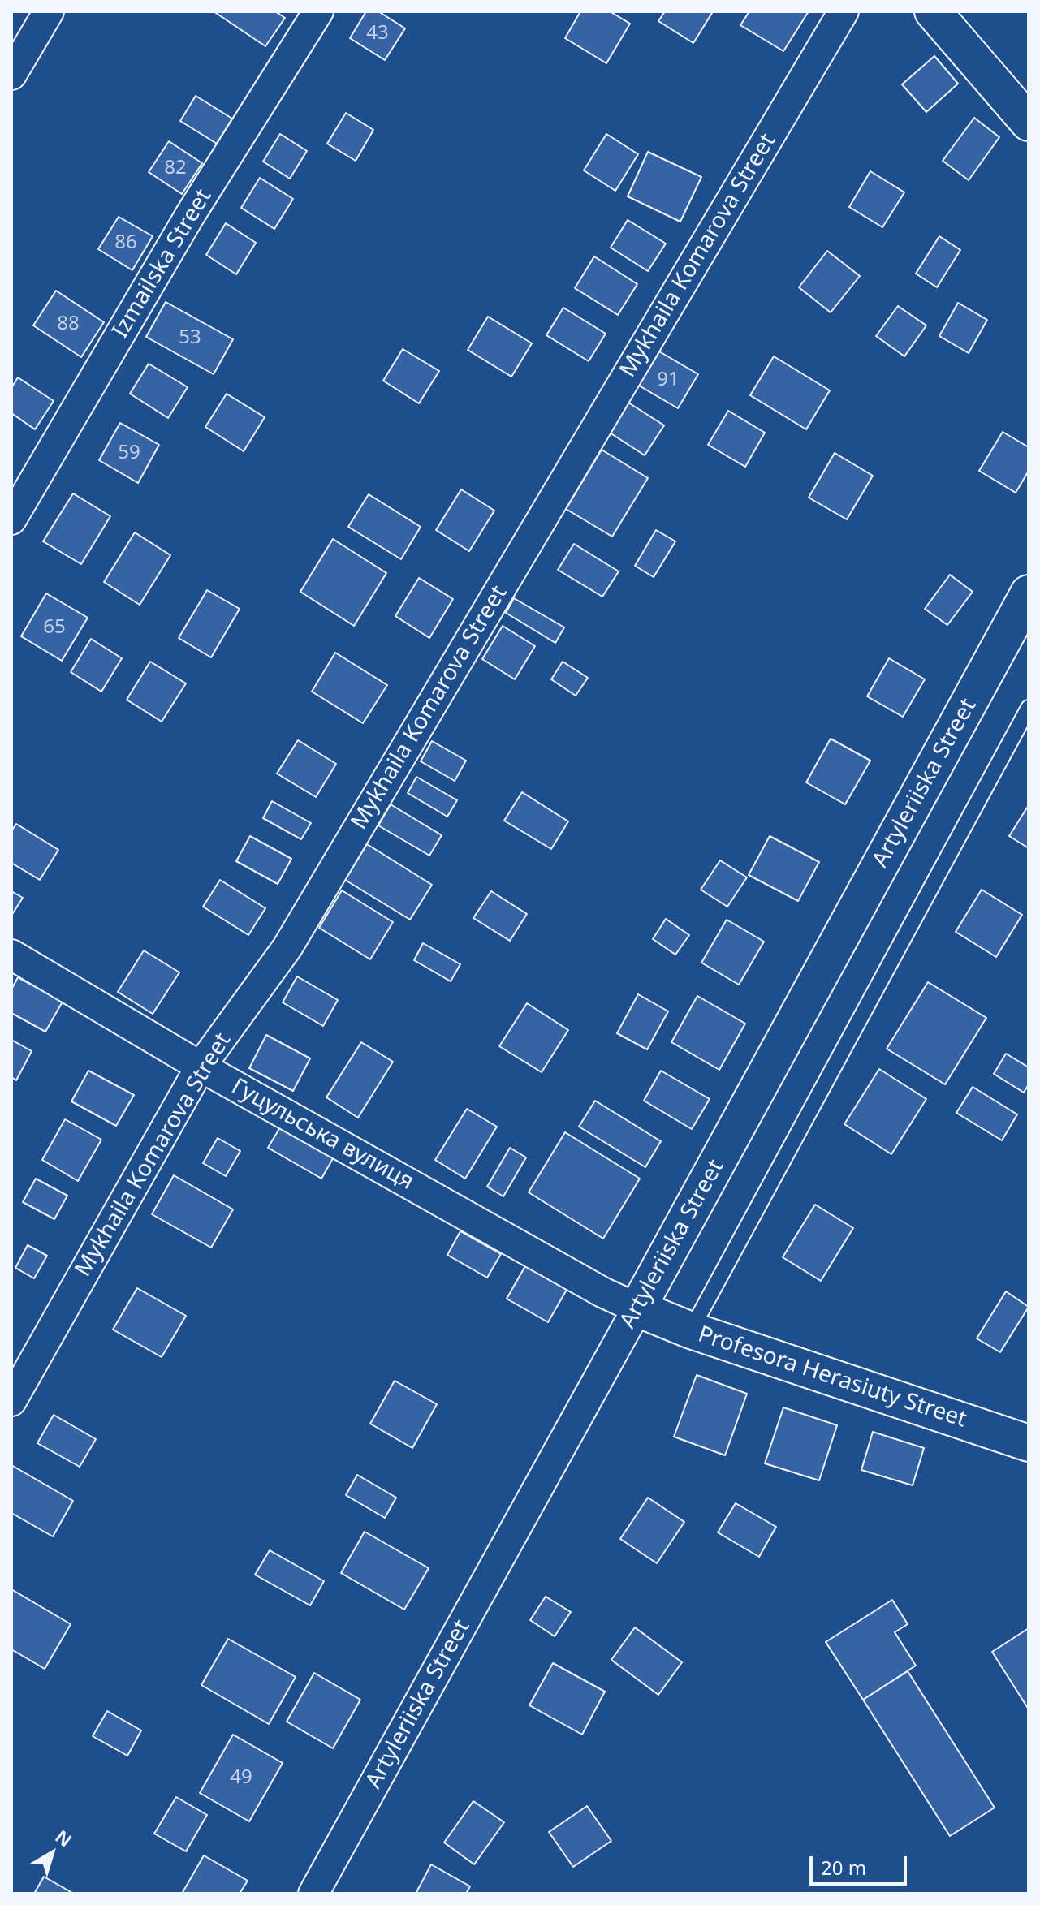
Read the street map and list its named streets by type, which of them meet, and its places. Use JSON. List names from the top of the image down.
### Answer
{
  "streets": {
    "street": [
      "Mykhaila Komarova Street",
      "Izmailska Street",
      "Artyleriiska Street",
      "Гуцульська вулиця",
      "Profesora Herasiuty Street"
    ]
  },
  "crossings": [
    ["Mykhaila Komarova Street", "Гуцульська вулиця"],
    ["Artyleriiska Street", "Гуцульська вулиця"],
    ["Artyleriiska Street", "Profesora Herasiuty Street"],
    ["Гуцульська вулиця", "Profesora Herasiuty Street"]
  ],
  "house_numbers": [
    "43",
    "82",
    "86",
    "88",
    "53",
    "91",
    "59",
    "65",
    "49"
  ],
  "scale_bar": "20 m",
  "north": "top right"
}
